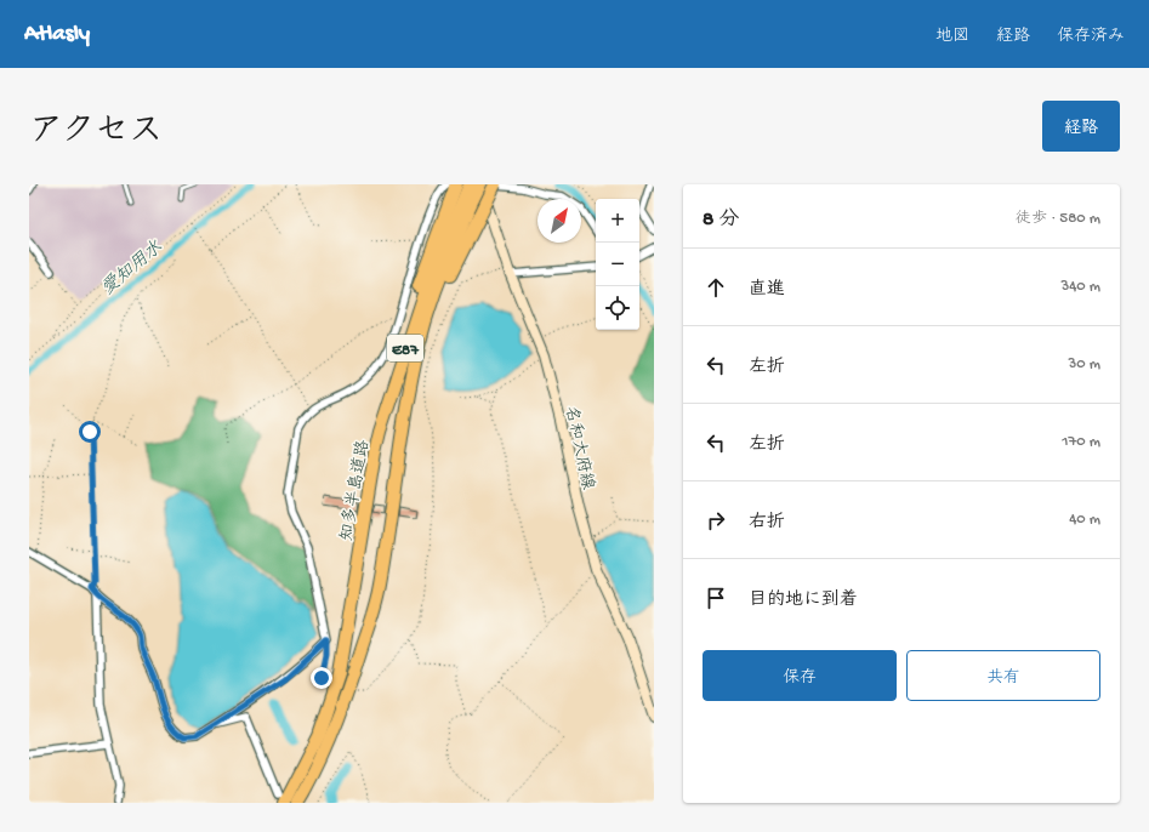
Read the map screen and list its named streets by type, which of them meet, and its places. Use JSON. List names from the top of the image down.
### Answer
{
  "streets": {
    "highway": ["E87", "知多半島道路"],
    "main road": ["名和大府線"]
  },
  "crossings": [
    ["E87", "名和大府線"],
    ["E87", "知多半島道路"]
  ],
  "water": ["愛知用水"],
  "north": "top right",
  "page": {
    "header": "Atlasly",
    "nav": ["地図", "経路", "保存済み"],
    "title": "アクセス",
    "buttons": [
      "経路",
      ["保存", "共有"]
    ],
    "heading": ["8 分", "徒歩 · 580 m"],
    "map_buttons": ["+", "−"],
    "list": [
      ["直進", "340 m"],
      ["左折", "30 m"],
      ["左折", "170 m"],
      ["右折", "40 m"],
      "目的地に到着"
    ]
  }
}
